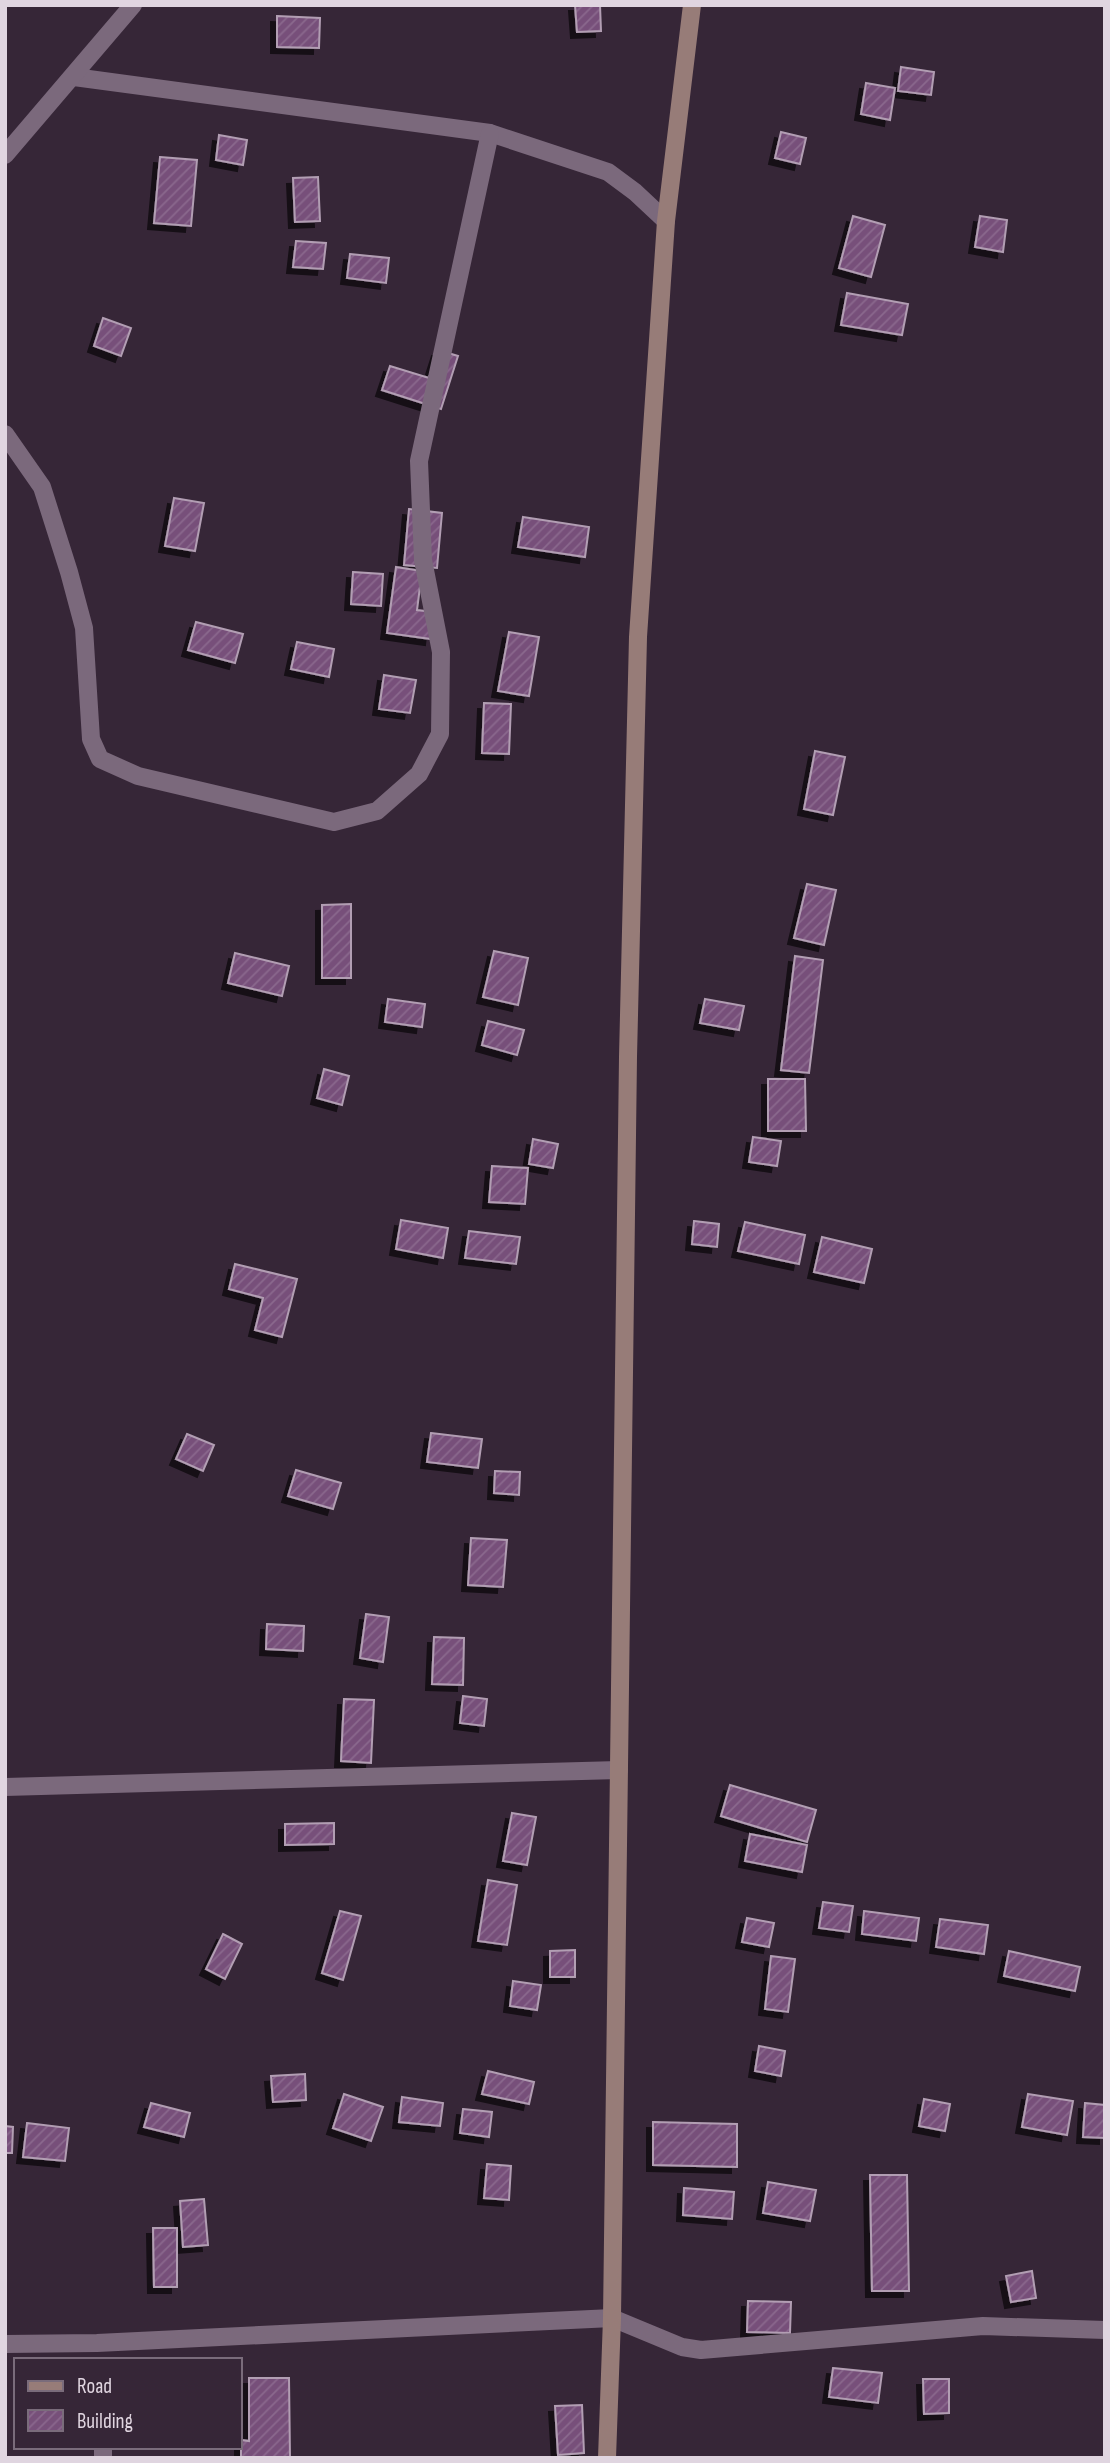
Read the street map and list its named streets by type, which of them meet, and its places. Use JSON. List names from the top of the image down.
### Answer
{
  "legend": ["Road", "Building"]
}
